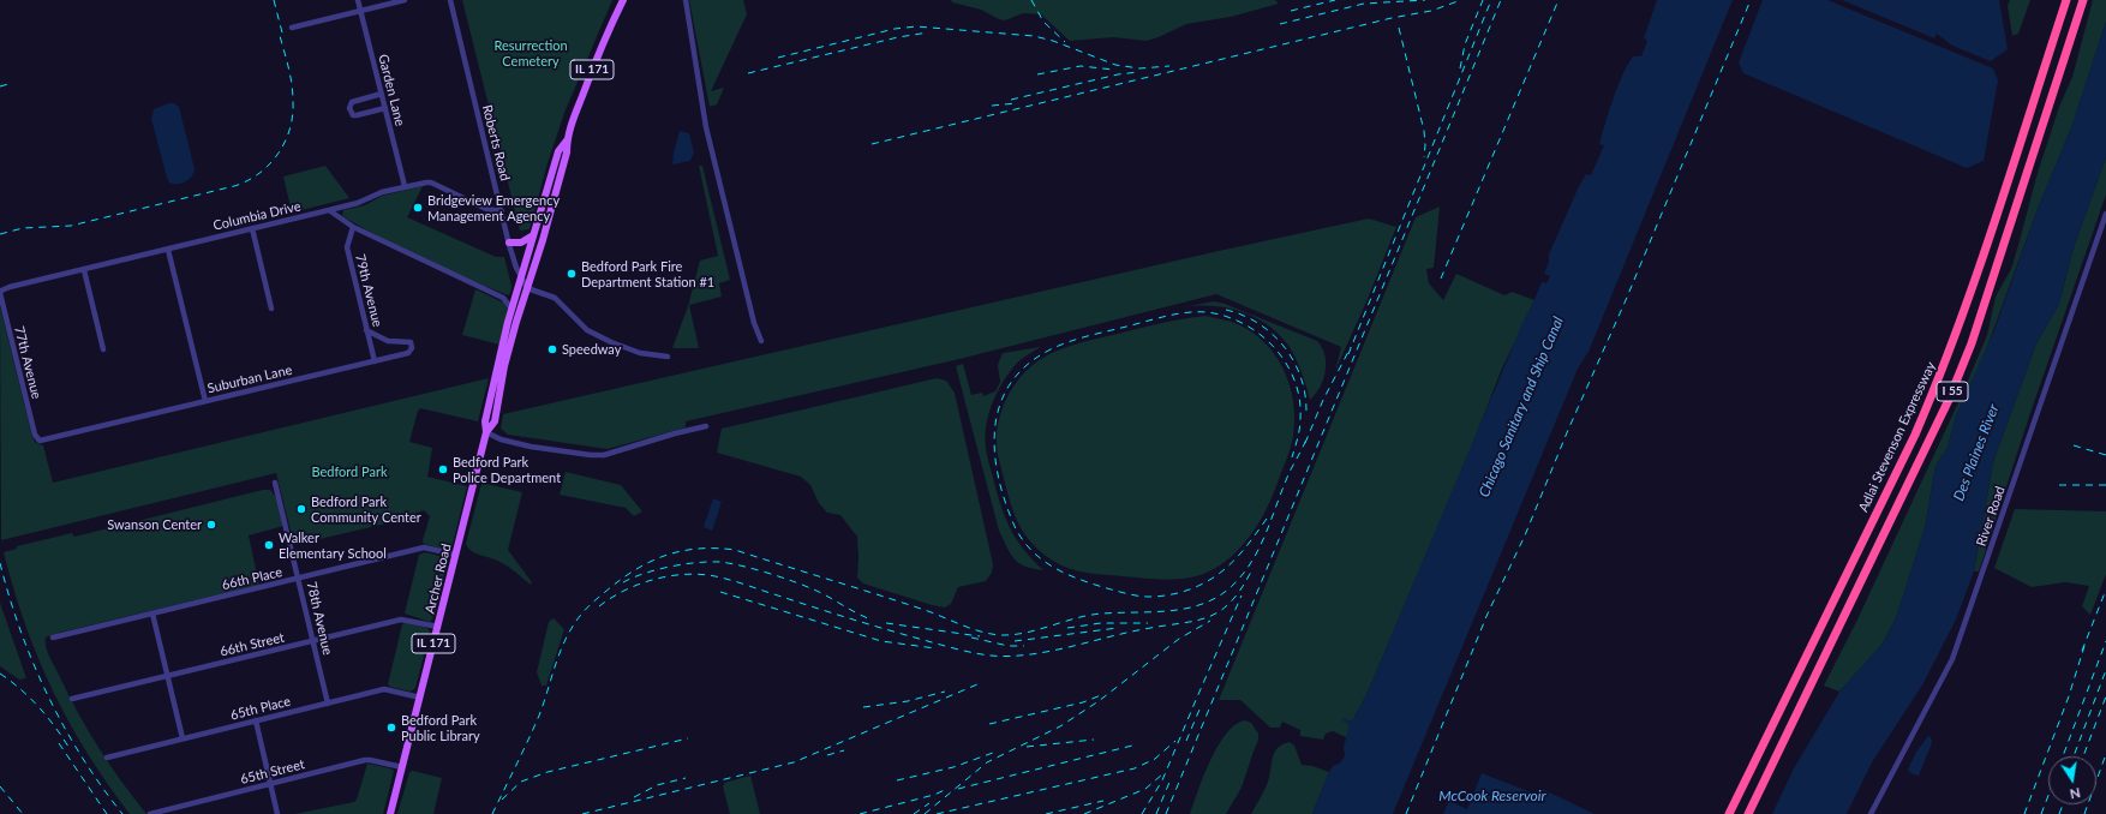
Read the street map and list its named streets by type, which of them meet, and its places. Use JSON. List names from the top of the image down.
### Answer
{
  "streets": {
    "highway": ["I 55", "Adlai Stevenson Expressway"],
    "main road": ["IL 171", "Archer Road"],
    "street": [
      "Garden Lane",
      "Roberts Road",
      "Columbia Drive",
      "79th Avenue",
      "77th Avenue",
      "Suburban Lane",
      "River Road",
      "66th Place",
      "78th Avenue",
      "66th Street",
      "65th Place",
      "65th Street"
    ]
  },
  "crossings": [
    ["Roberts Road", "Archer Road"],
    ["Columbia Drive", "77th Avenue"],
    ["79th Avenue", "Suburban Lane"],
    ["77th Avenue", "Suburban Lane"],
    ["66th Place", "Archer Road"],
    ["66th Place", "78th Avenue"],
    ["Archer Road", "66th Street"],
    ["Archer Road", "65th Place"],
    ["Archer Road", "65th Street"],
    ["78th Avenue", "66th Street"],
    ["78th Avenue", "65th Place"]
  ],
  "water": ["Chicago Sanitary and Ship Canal", "Des Plaines River", "McCook Reservoir"],
  "parks": ["Resurrection Cemetery", "Bedford Park"],
  "places": [
    "Bridgeview Emergency Management Agency",
    "Bedford Park Fire Department Station #1",
    "Speedway",
    "Bedford Park Police Department",
    "Bedford Park Community Center",
    "Swanson Center",
    "Walker Elementary School",
    "Bedford Park Public Library"
  ],
  "north": "bottom"
}
